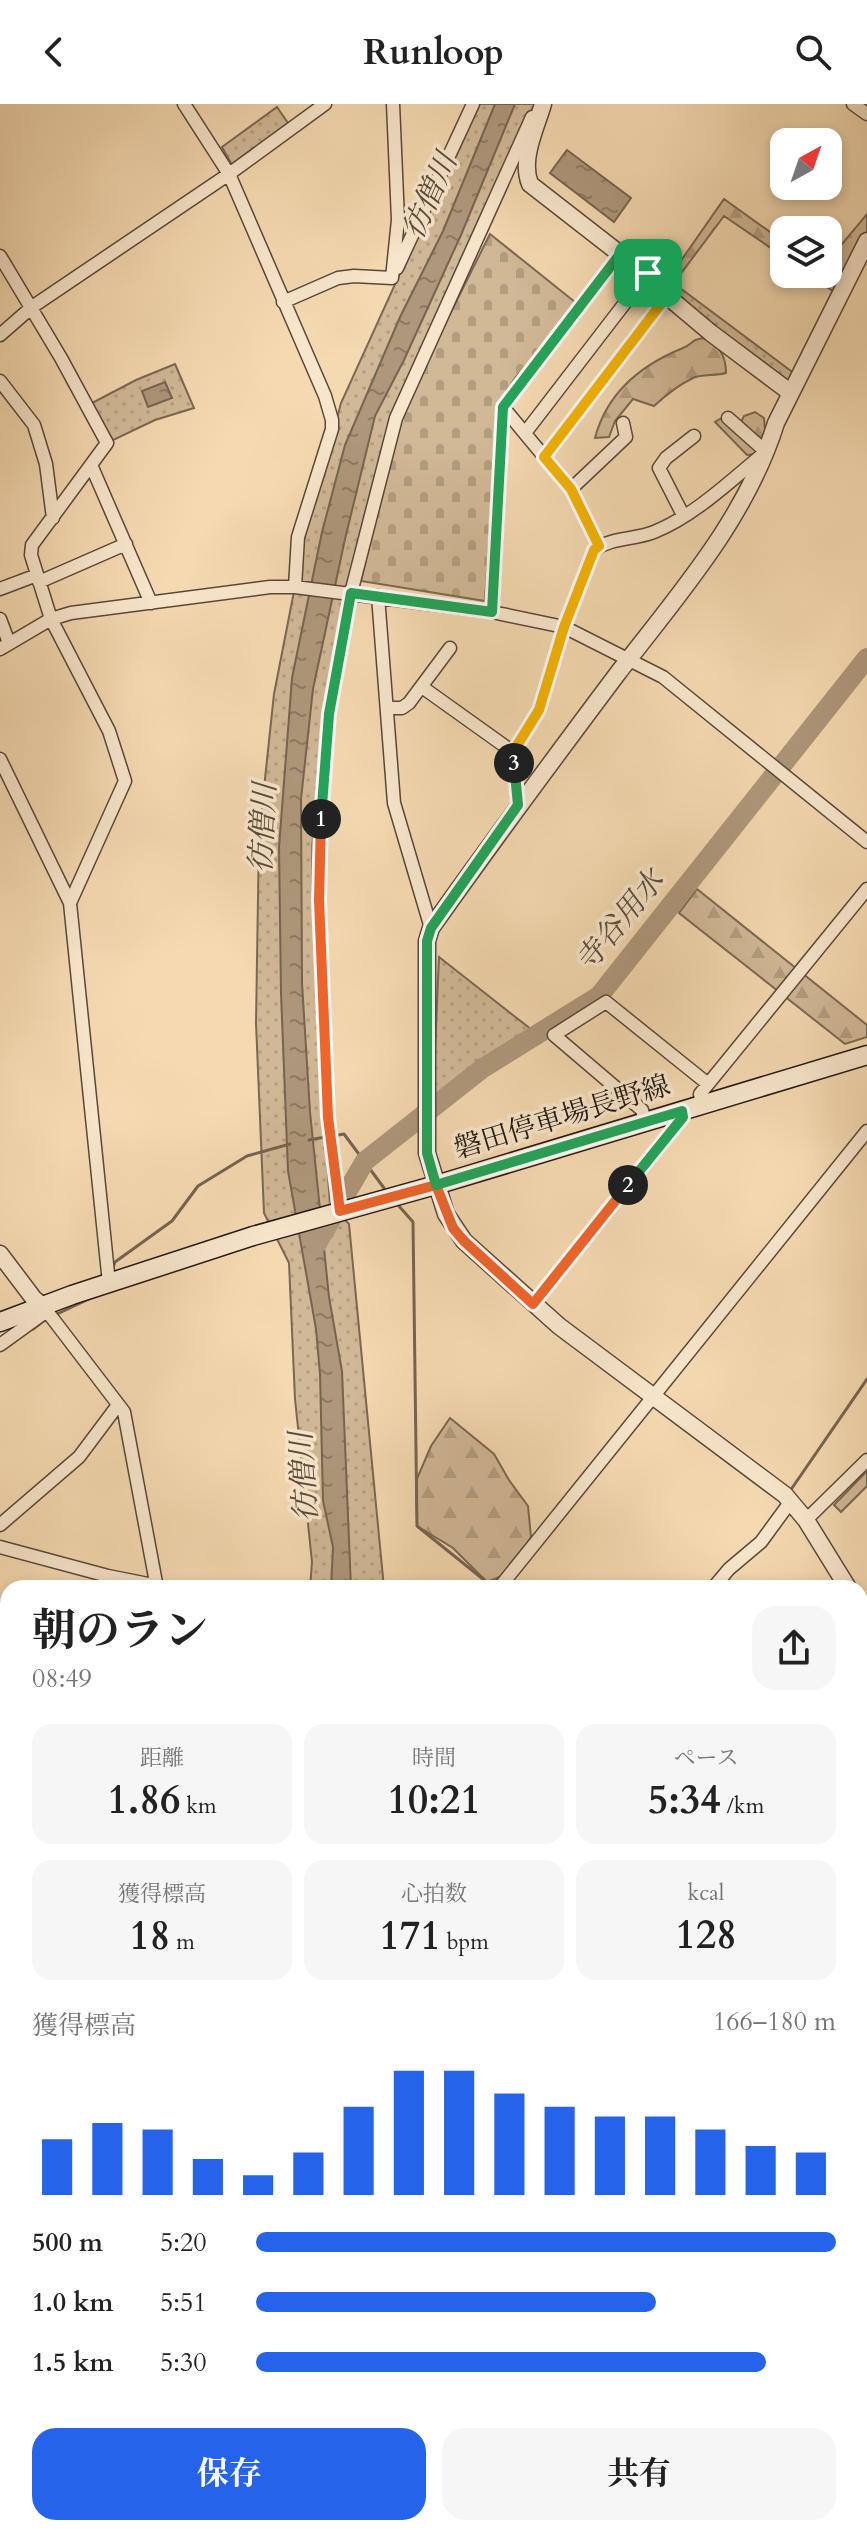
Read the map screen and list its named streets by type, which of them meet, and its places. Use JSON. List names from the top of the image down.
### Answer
{
  "streets": {
    "main road": ["磐田停車場長野線"]
  },
  "water": ["彷僧川", "寺谷用水"],
  "north": "top right",
  "page": {
    "header": "Runloop",
    "pins": ["3", "1", "2"],
    "heading": ["朝のラン", "08:49"],
    "stats": [
      ["距離", "1.86 km"],
      ["時間", "10:21"],
      ["ペース", "5:34 /km"],
      ["獲得標高", "18 m"],
      ["心拍数", "171 bpm"],
      ["kcal", "128"]
    ],
    "chart": ["獲得標高", "166–180 m"],
    "list": [
      {
        "name": "500 m",
        "note": "5:20"
      },
      {
        "name": "1.0 km",
        "note": "5:51"
      },
      {
        "name": "1.5 km",
        "note": "5:30"
      }
    ],
    "buttons": ["保存", "共有"]
  }
}
